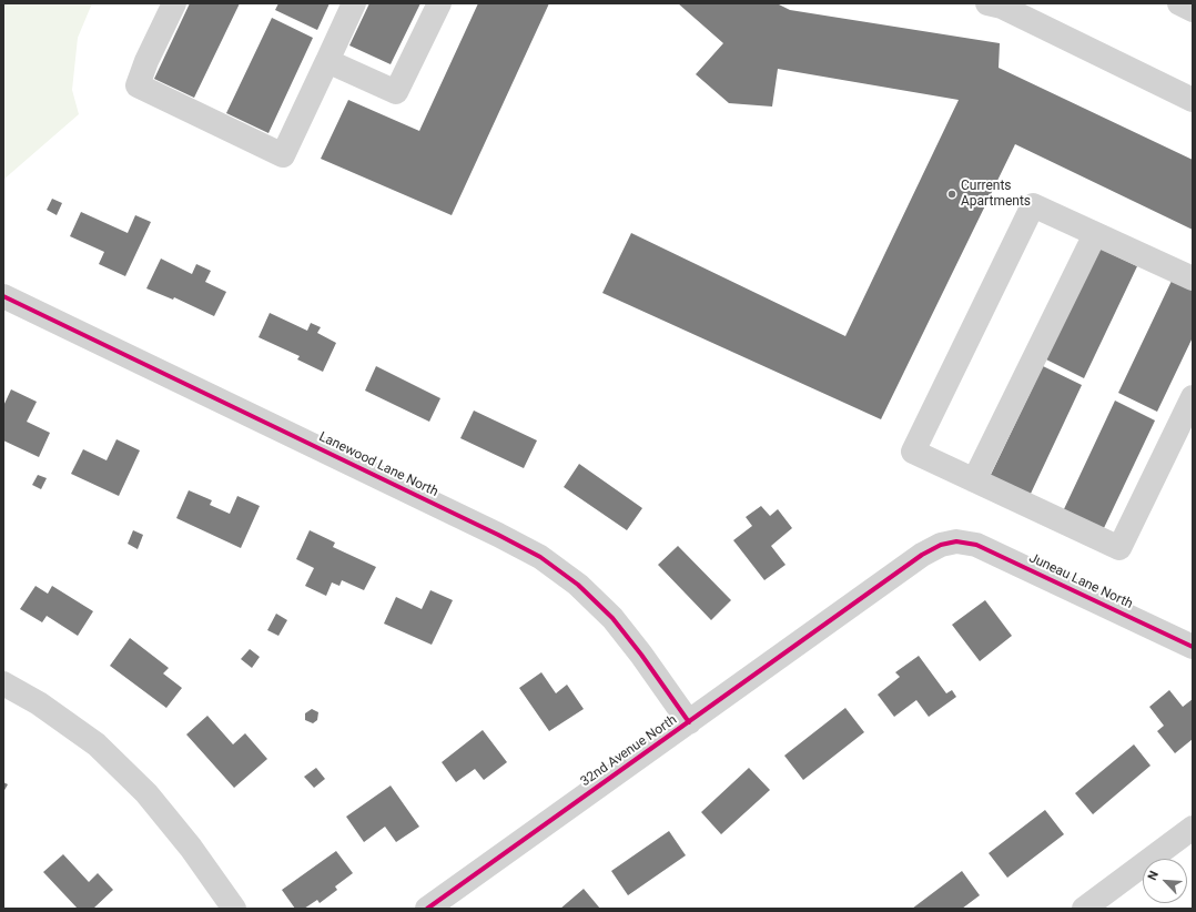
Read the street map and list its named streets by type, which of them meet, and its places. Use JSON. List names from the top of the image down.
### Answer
{
  "streets": {
    "street": ["Lanewood Lane North", "Juneau Lane North", "32nd Avenue North"]
  },
  "crossings": [
    ["Lanewood Lane North", "32nd Avenue North"],
    ["Juneau Lane North", "32nd Avenue North"]
  ],
  "places": ["Currents Apartments"],
  "north": "top left"
}
